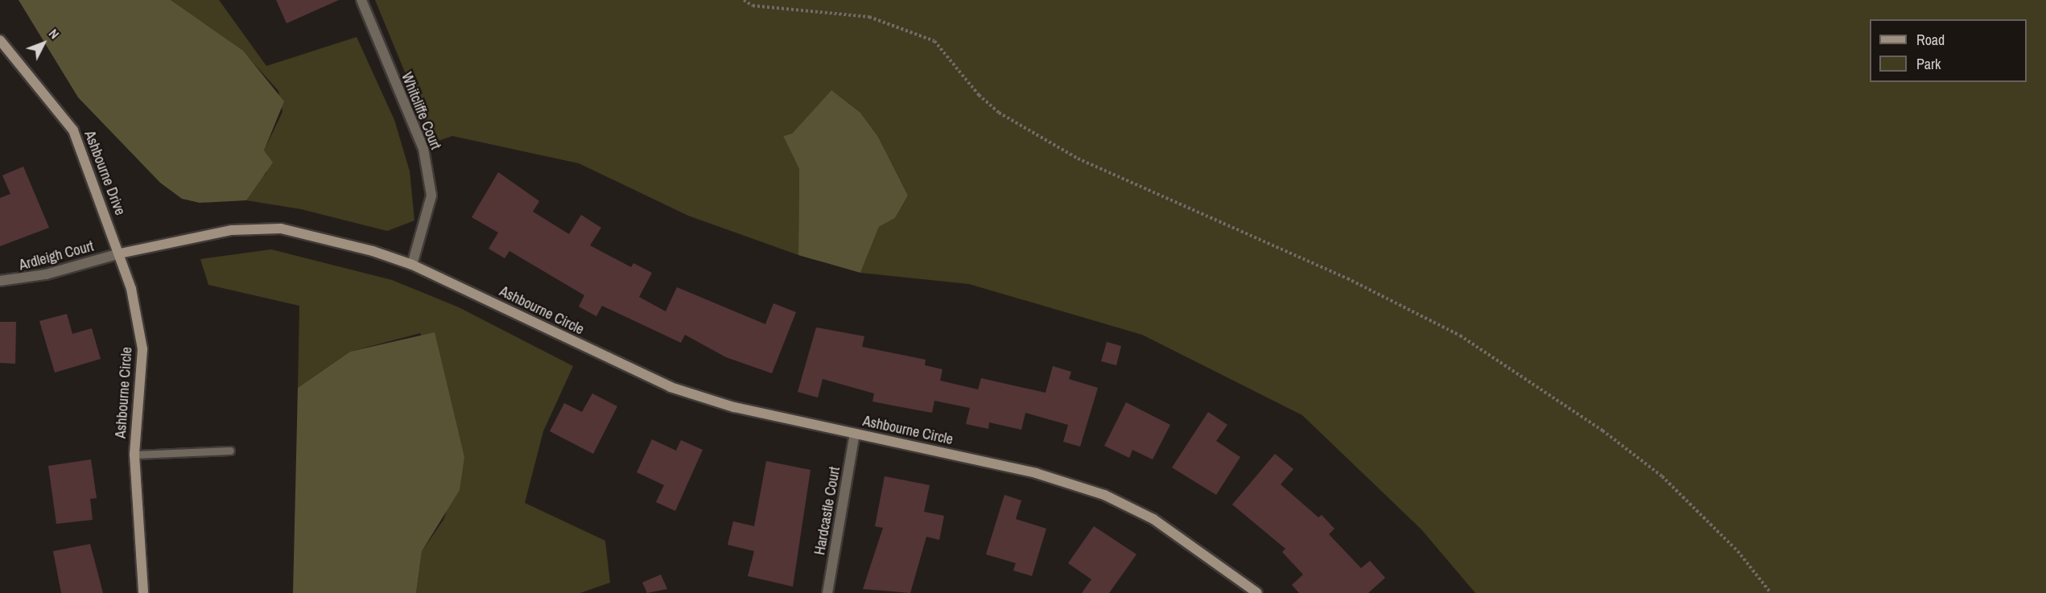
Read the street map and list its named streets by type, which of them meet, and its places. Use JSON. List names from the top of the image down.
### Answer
{
  "streets": {
    "street": [
      "Whitcliffe Court",
      "Ashbourne Drive",
      "Ardleigh Court",
      "Ashbourne Circle",
      "Hardcastle Court"
    ]
  },
  "crossings": [
    ["Whitcliffe Court", "Ashbourne Circle"],
    ["Ashbourne Drive", "Ardleigh Court"],
    ["Ashbourne Drive", "Ashbourne Circle"],
    ["Ardleigh Court", "Ashbourne Circle"],
    ["Ashbourne Circle", "Hardcastle Court"]
  ],
  "legend": ["Road", "Park"],
  "north": "top right"
}
